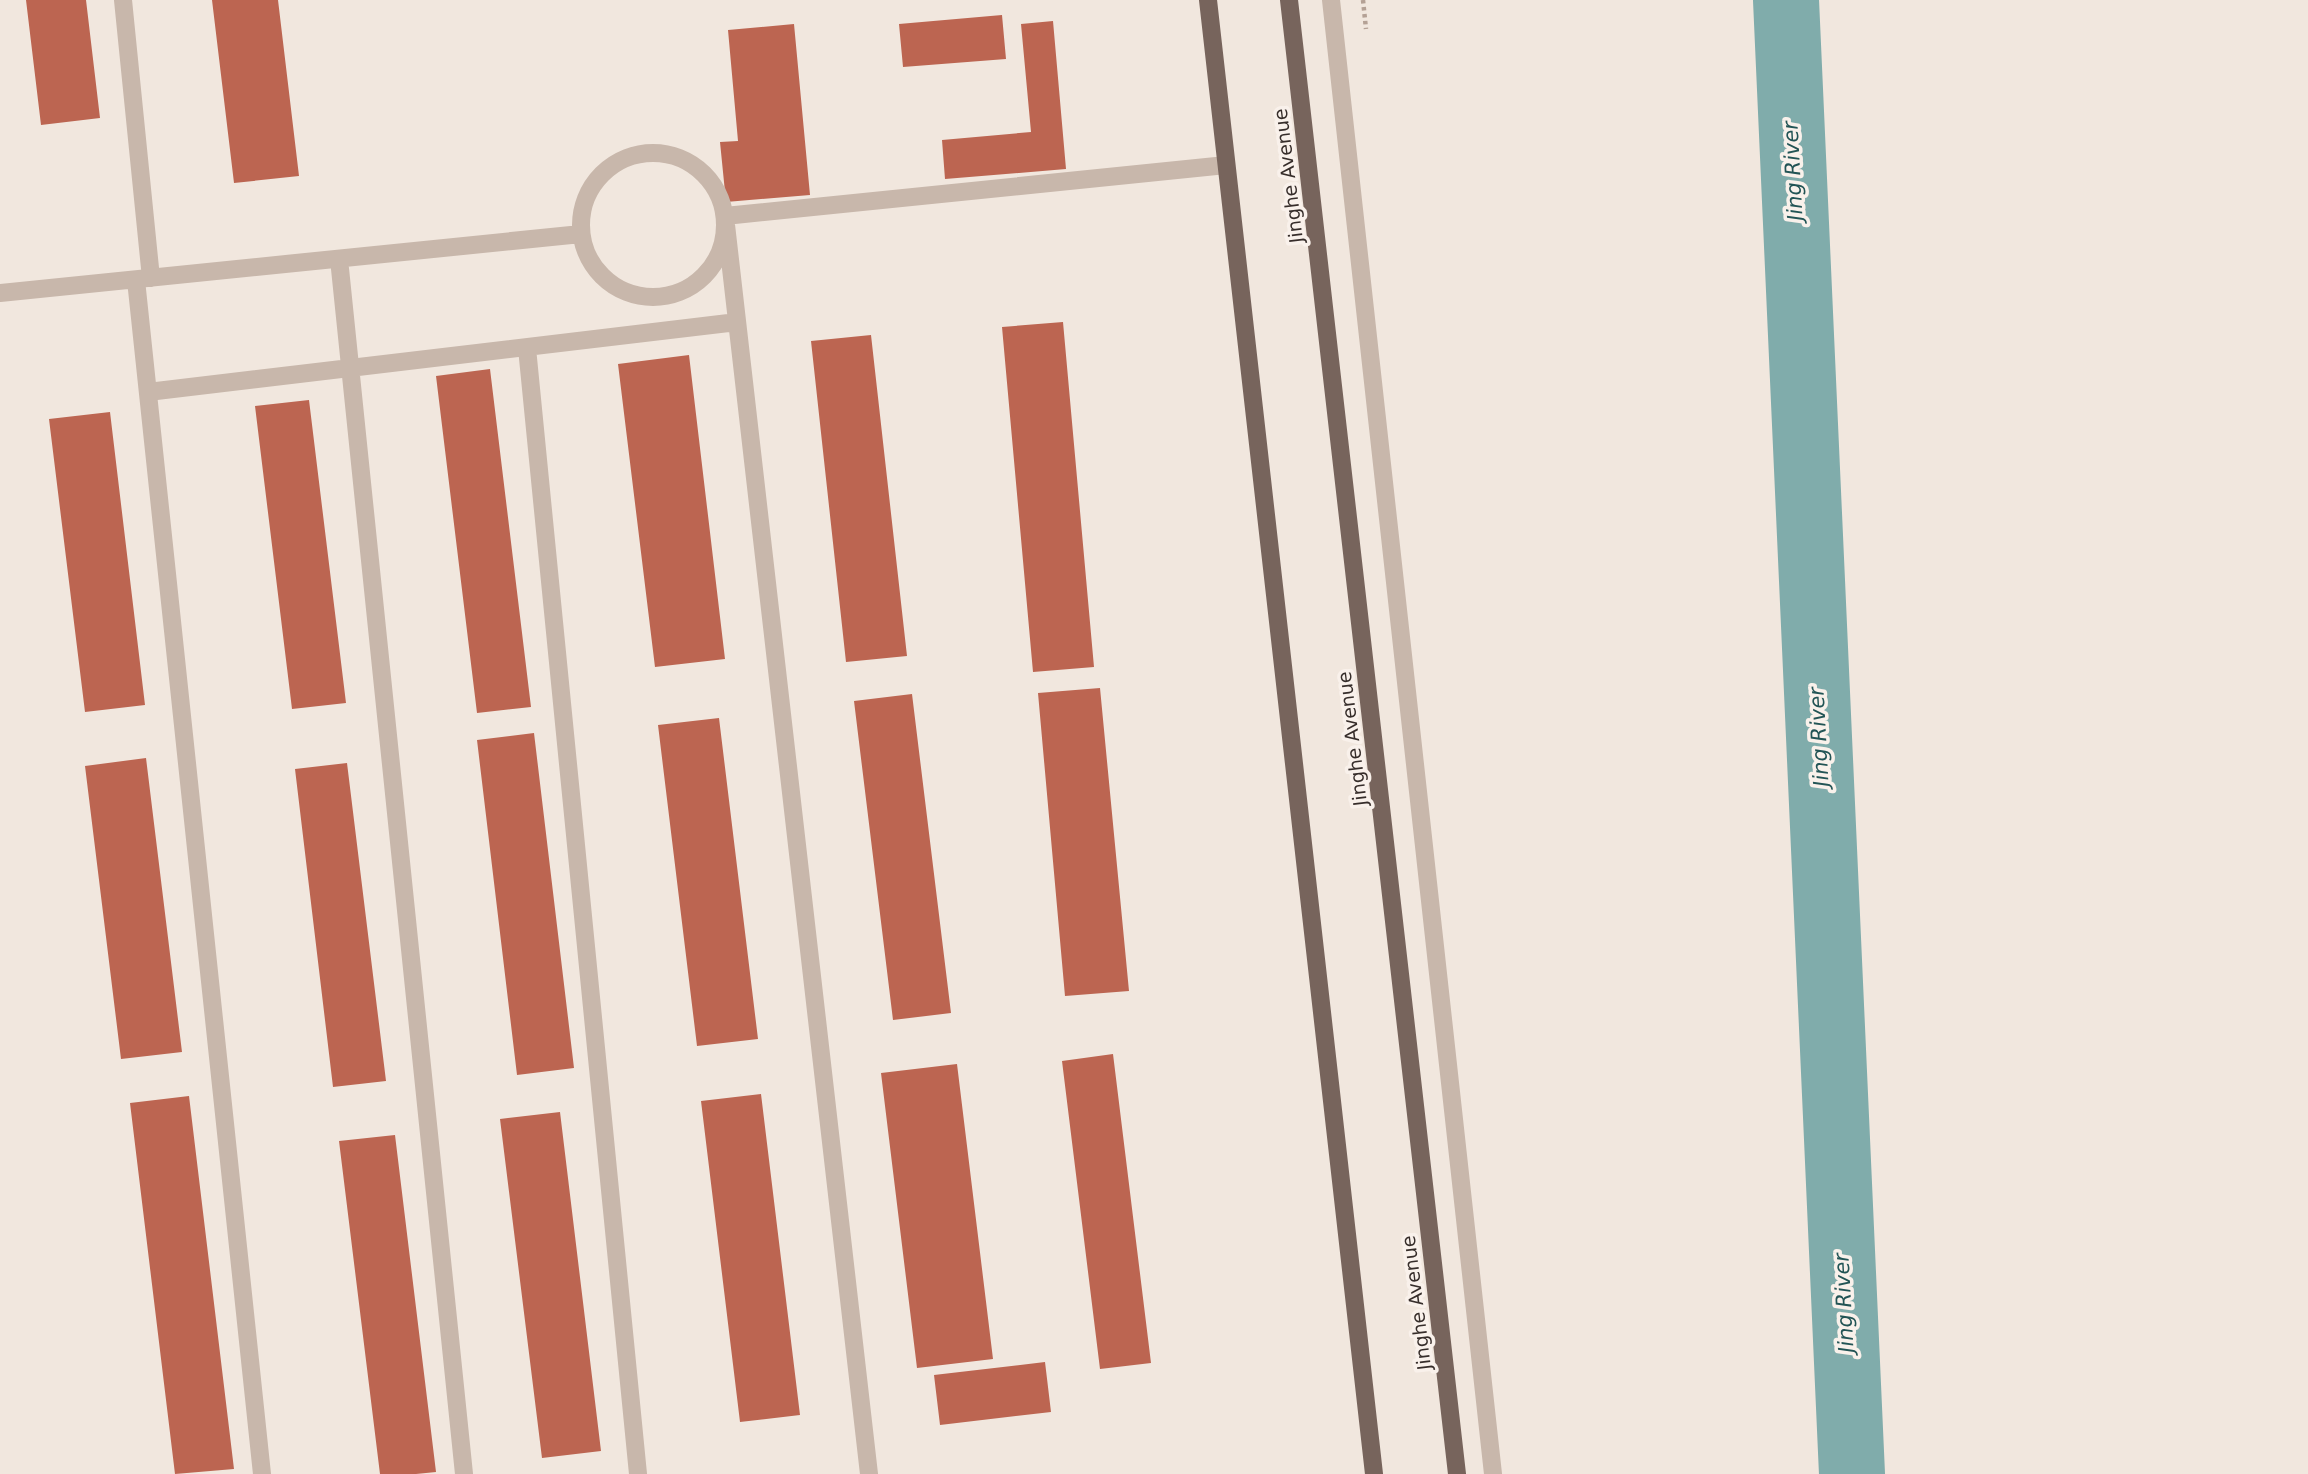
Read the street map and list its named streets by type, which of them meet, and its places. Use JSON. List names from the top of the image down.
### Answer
{
  "streets": {
    "main road": ["Jinghe Avenue"]
  },
  "water": ["Jing River"]
}
